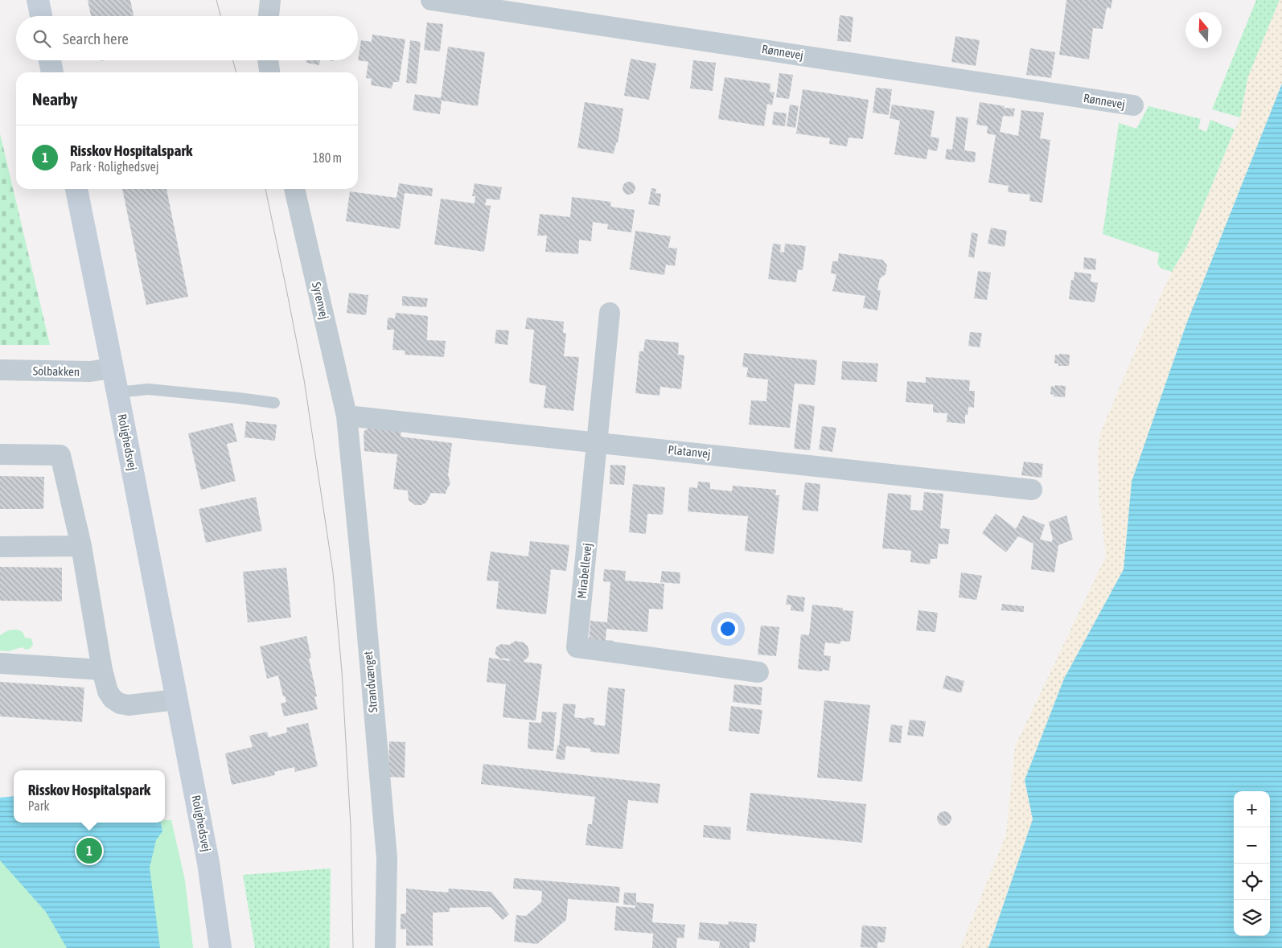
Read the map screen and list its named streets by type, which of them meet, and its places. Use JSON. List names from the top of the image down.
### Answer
{
  "streets": {
    "street": [
      "Rønnevej",
      "Syrenvej",
      "Solbakken",
      "Rolighedsvej",
      "Platanvej",
      "Mirabellevej",
      "Strandvænget"
    ]
  },
  "crossings": [
    ["Syrenvej", "Platanvej"],
    ["Syrenvej", "Strandvænget"],
    ["Solbakken", "Rolighedsvej"],
    ["Platanvej", "Mirabellevej"],
    ["Platanvej", "Strandvænget"]
  ],
  "north": "top",
  "page": {
    "search": "Search here",
    "heading": "Nearby",
    "list": [
      {
        "mark": "1",
        "name": "Risskov Hospitalspark",
        "note": "Park · Rolighedsvej",
        "value": "180 m"
      }
    ],
    "popup": ["Risskov Hospitalspark", "Park"],
    "map_buttons": ["+", "−"],
    "pins": "1"
  }
}
